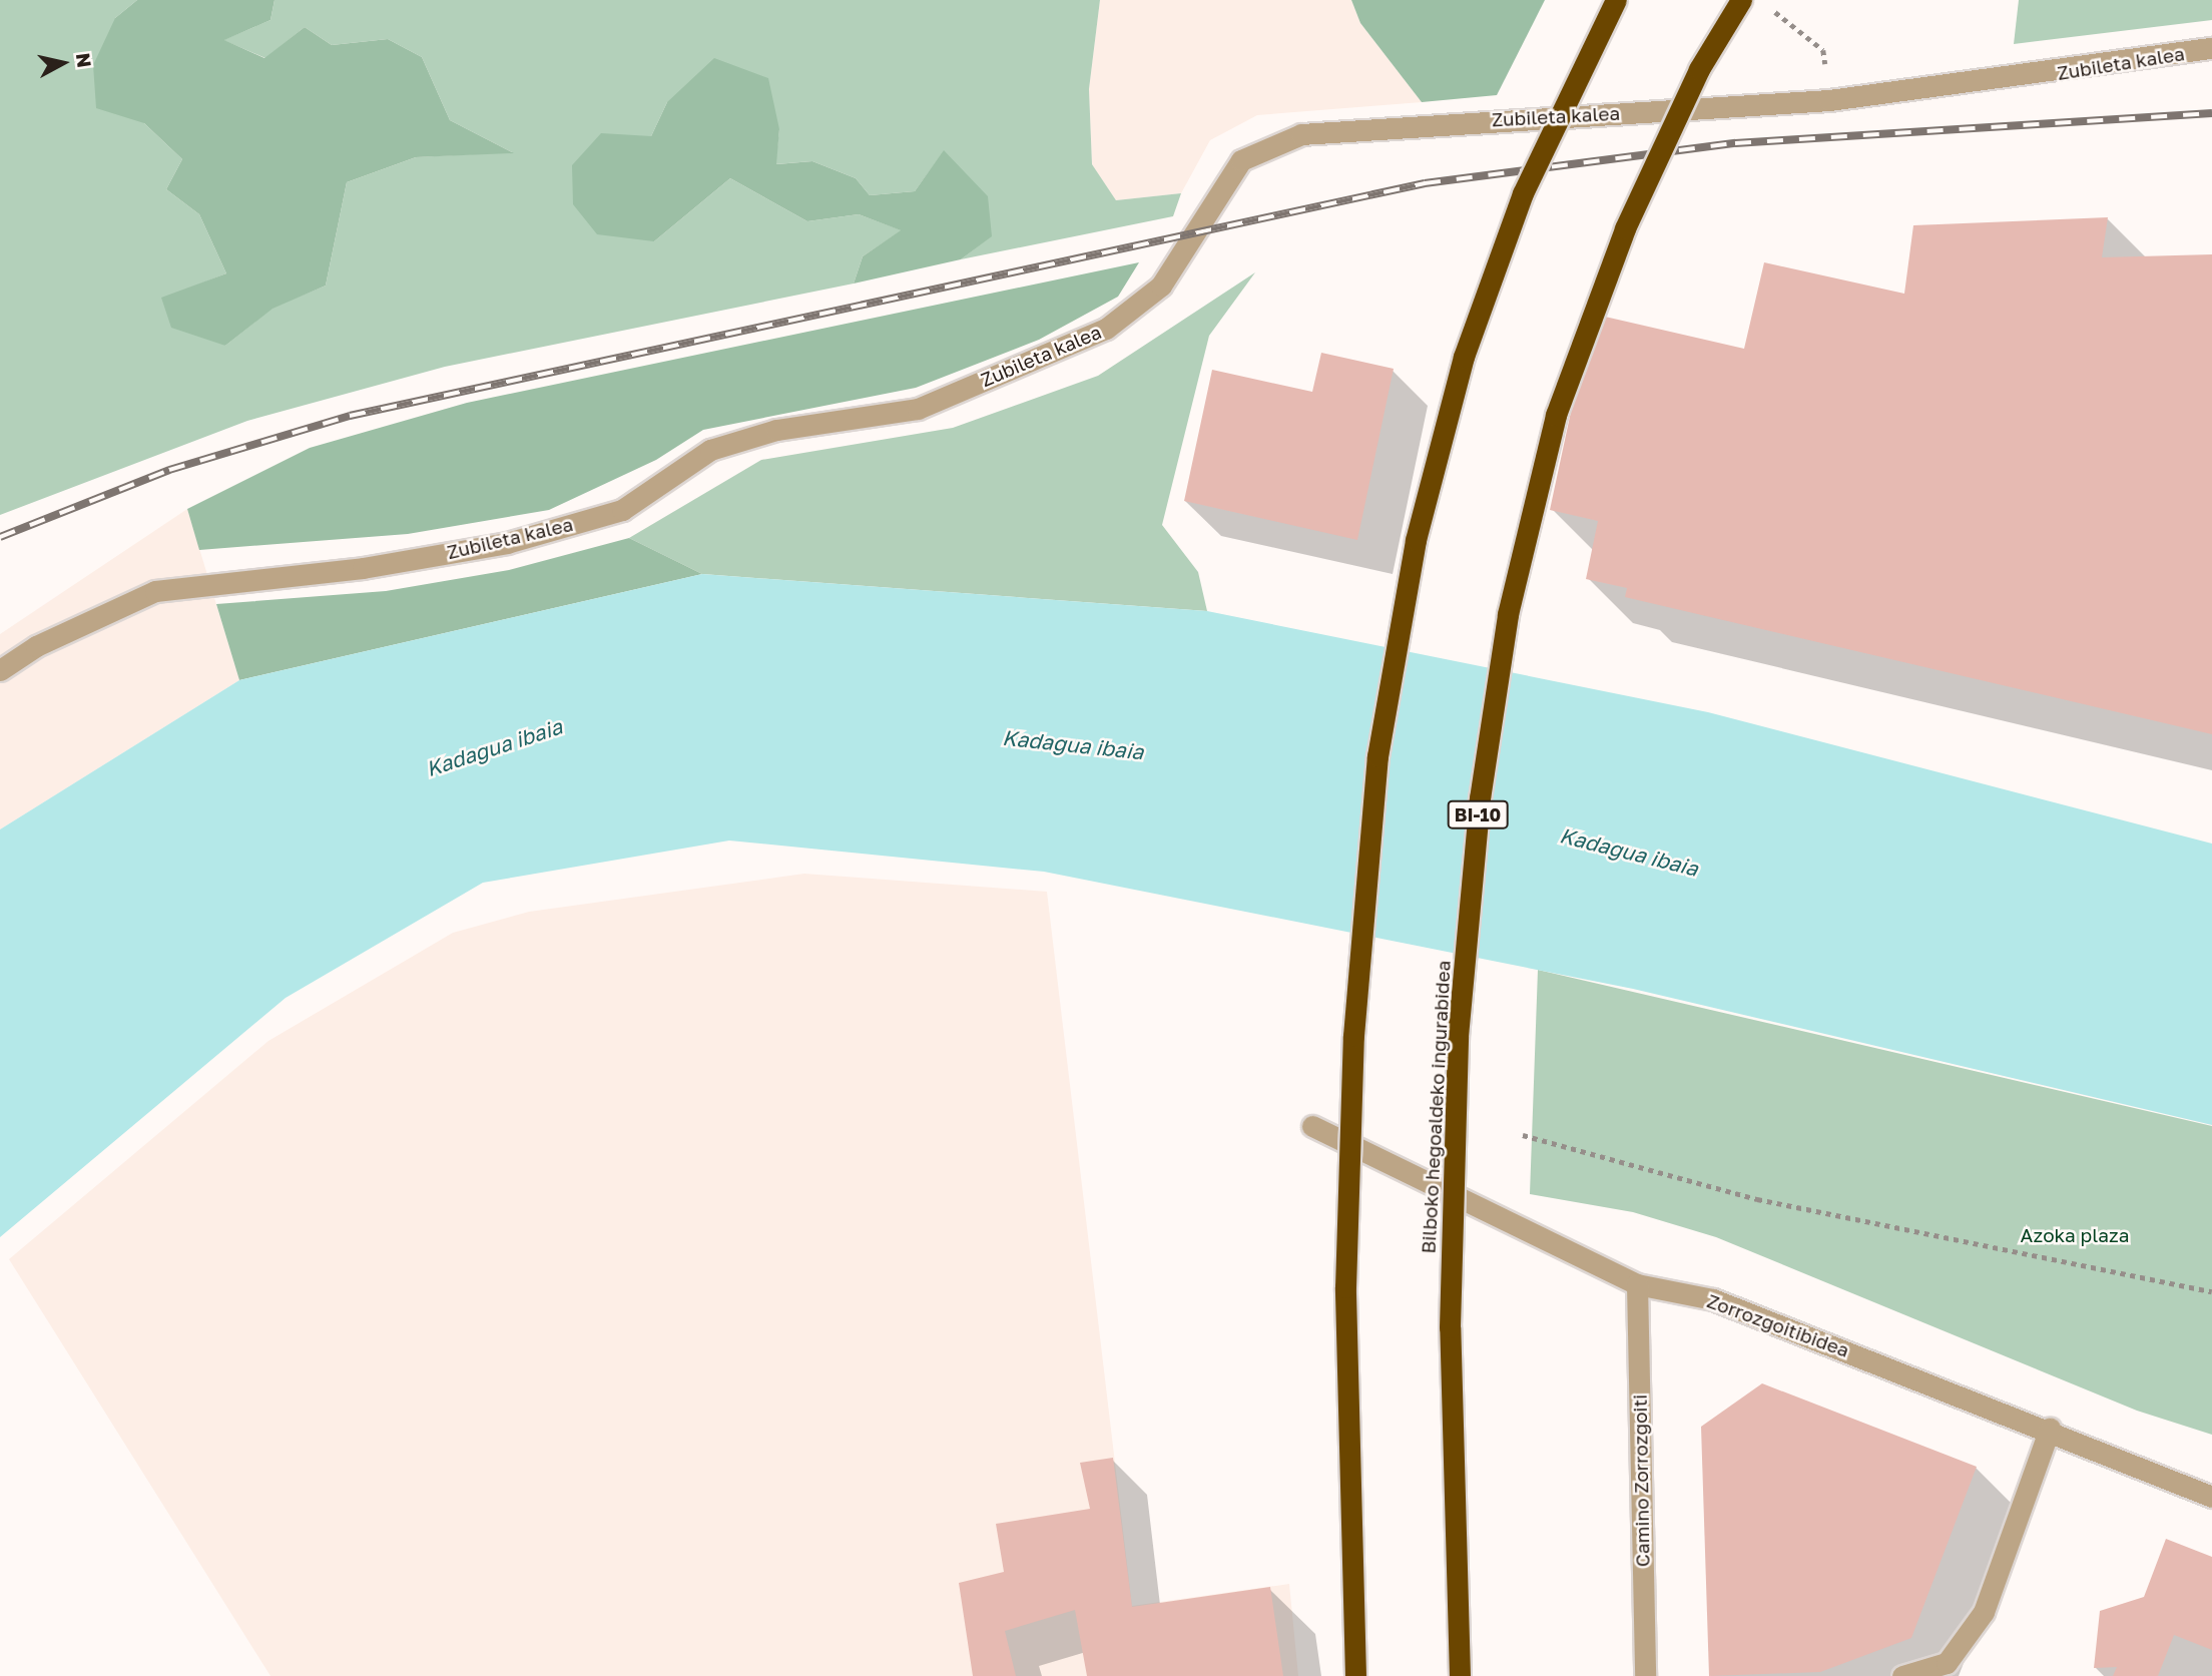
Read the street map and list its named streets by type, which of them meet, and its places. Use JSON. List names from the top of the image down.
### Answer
{
  "streets": {
    "highway": ["BI-10", "Bilboko hegoaldeko ingurabidea"],
    "street": ["Zubileta kalea", "Zorrozgoitibidea", "Camino Zorrozgoiti"]
  },
  "crossings": [
    ["Zorrozgoitibidea", "Camino Zorrozgoiti"]
  ],
  "water": ["Kadagua ibaia"],
  "parks": ["Azoka plaza"],
  "north": "right"
}
